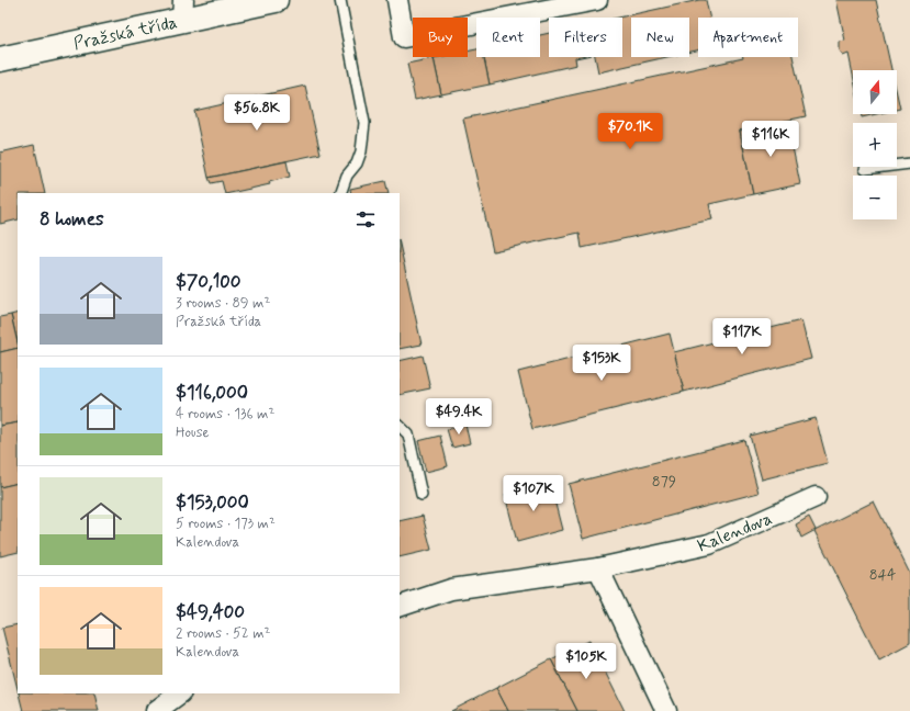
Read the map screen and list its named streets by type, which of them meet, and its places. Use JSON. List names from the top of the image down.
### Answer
{
  "streets": {
    "street": ["Pražská třída", "Kalendova"]
  },
  "house_numbers": ["879", "844"],
  "north": "top",
  "page": {
    "chip": [
      "Buy",
      "Rent",
      "Filters",
      "New",
      "Apartment"
    ],
    "map_buttons": ["+", "−"],
    "price": [
      "$56.8K",
      "$70.1K",
      "$116K",
      "$117K",
      "$153K",
      "$49.4K",
      "$107K",
      "$105K"
    ],
    "heading": "8 homes",
    "list": [
      {
        "name": "$70,100",
        "note": "3 rooms · 89 m² · Pražská třída"
      },
      {
        "name": "$116,000",
        "note": "4 rooms · 136 m² · House"
      },
      {
        "name": "$153,000",
        "note": "5 rooms · 173 m² · Kalendova"
      },
      {
        "name": "$49,400",
        "note": "2 rooms · 52 m² · Kalendova"
      }
    ]
  }
}
